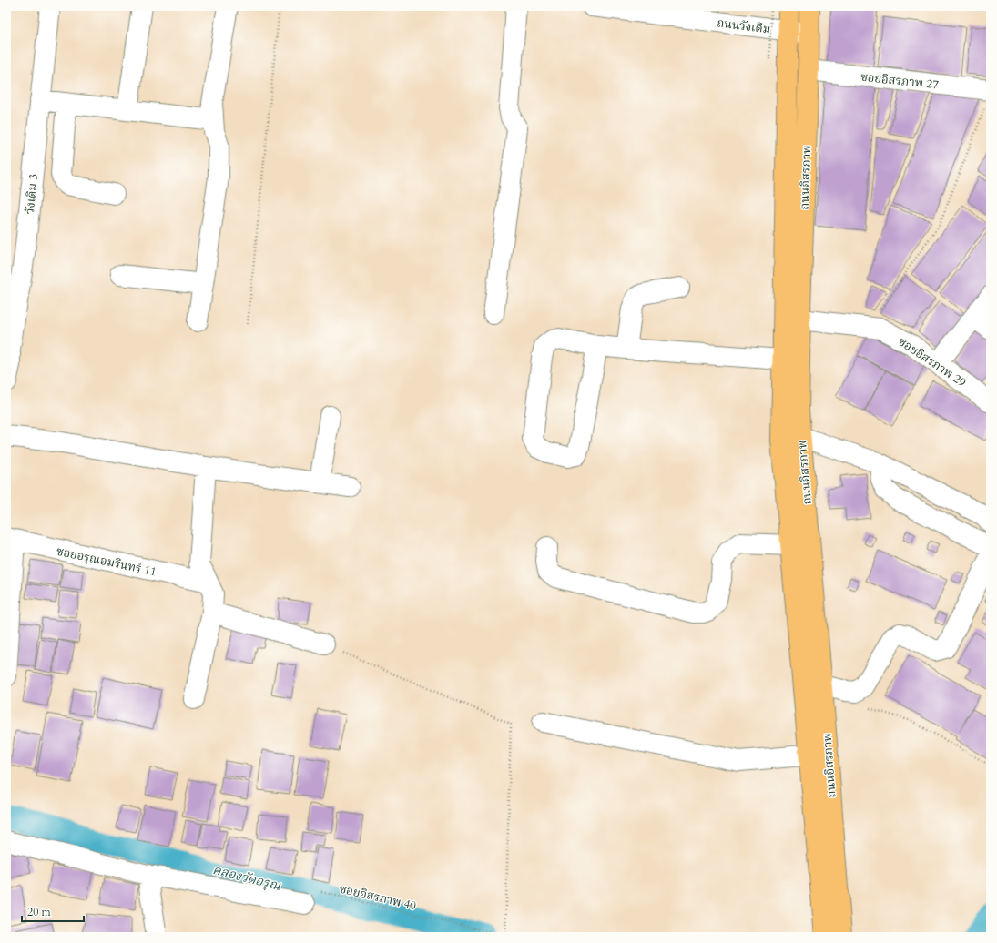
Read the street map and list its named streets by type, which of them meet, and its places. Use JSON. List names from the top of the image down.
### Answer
{
  "streets": {
    "main road": ["ถนนอิสรภาพ"],
    "street": [
      "ถนนวังเดิม",
      "ซอยอิสรภาพ 27",
      "วังเดิม 3",
      "ซอยอิสรภาพ 29",
      "ซอยอรุณอมรินทร์ 11"
    ],
    "path": ["ซอยอิสรภาพ 40"]
  },
  "crossings": [
    ["ถนนวังเดิม", "ถนนอิสรภาพ"],
    ["ซอยอิสรภาพ 27", "ถนนอิสรภาพ"],
    ["ถนนอิสรภาพ", "ซอยอิสรภาพ 29"]
  ],
  "water": ["คลองวัดอรุณ"],
  "scale_bar": "20 m"
}
